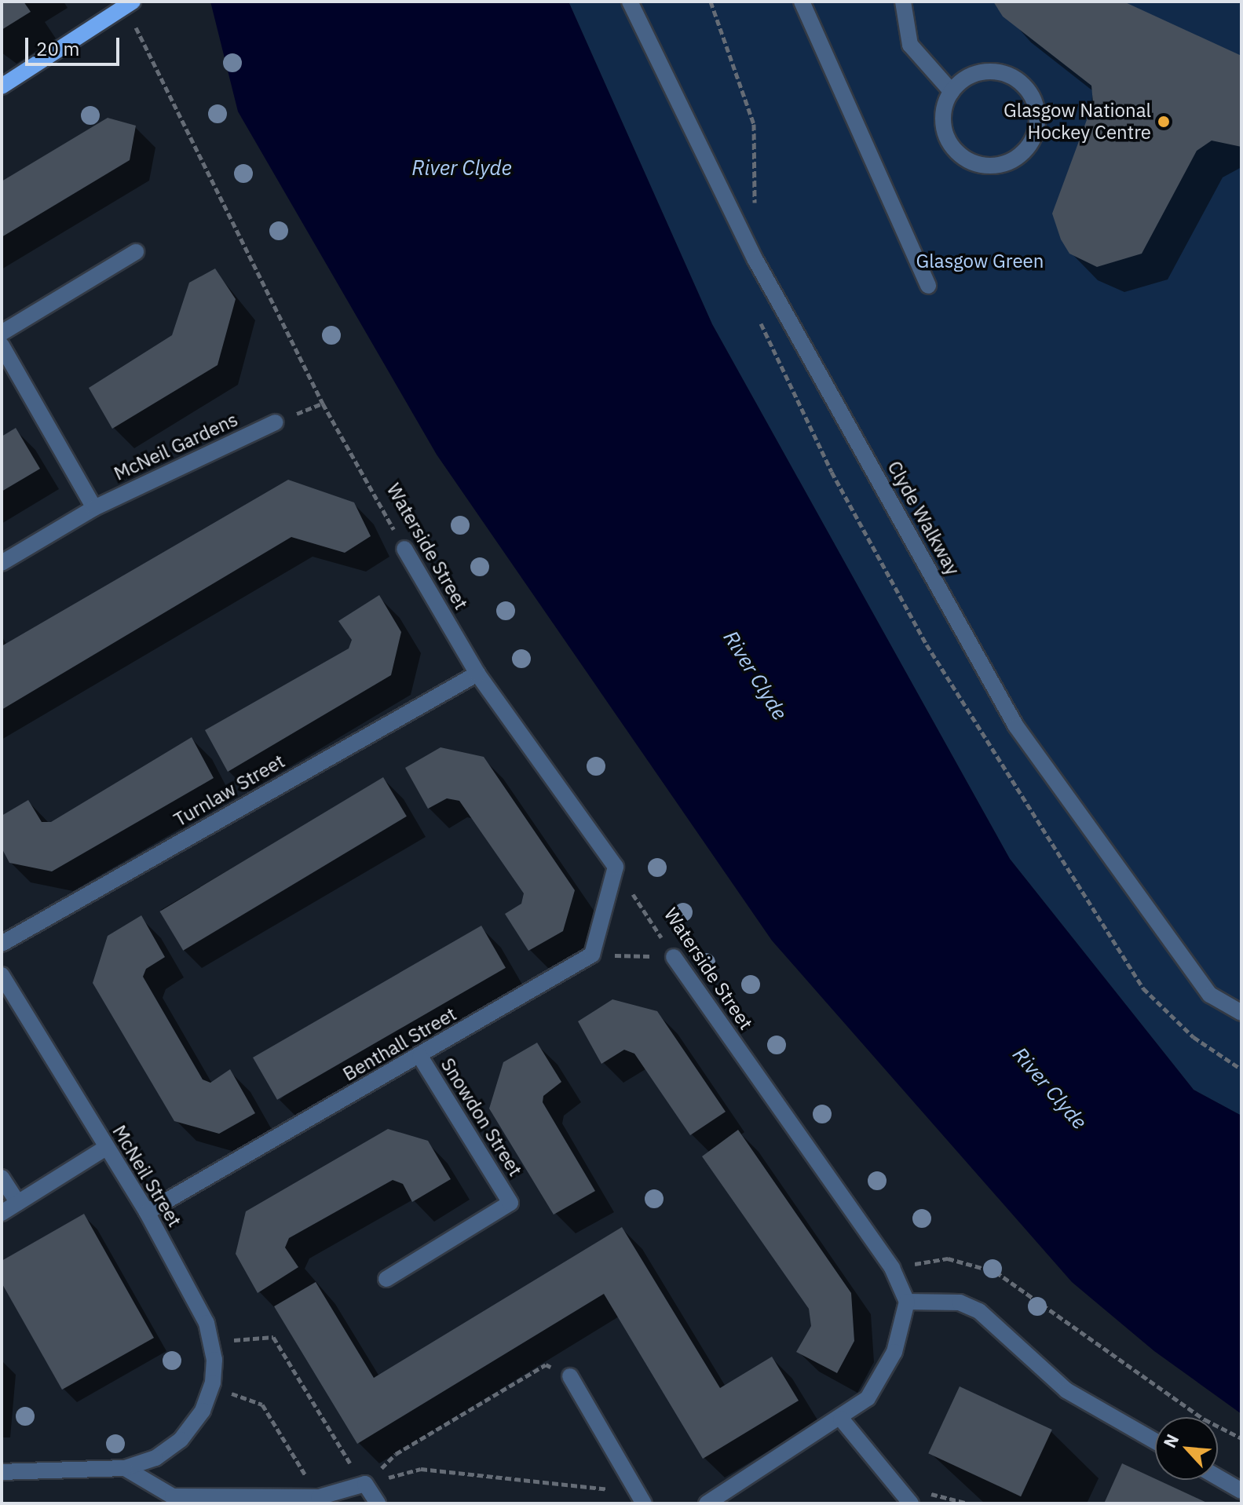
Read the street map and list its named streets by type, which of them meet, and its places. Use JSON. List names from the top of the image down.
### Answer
{
  "streets": {
    "street": [
      "McNeil Gardens",
      "Clyde Walkway",
      "Waterside Street",
      "Turnlaw Street",
      "Benthall Street",
      "Snowdon Street",
      "McNeil Street"
    ]
  },
  "crossings": [
    ["Waterside Street", "Turnlaw Street"],
    ["Benthall Street", "Snowdon Street"],
    ["Benthall Street", "McNeil Street"]
  ],
  "water": ["River Clyde"],
  "parks": ["Glasgow Green"],
  "places": ["Glasgow National Hockey Centre"],
  "scale_bar": "20 m",
  "north": "top left"
}
